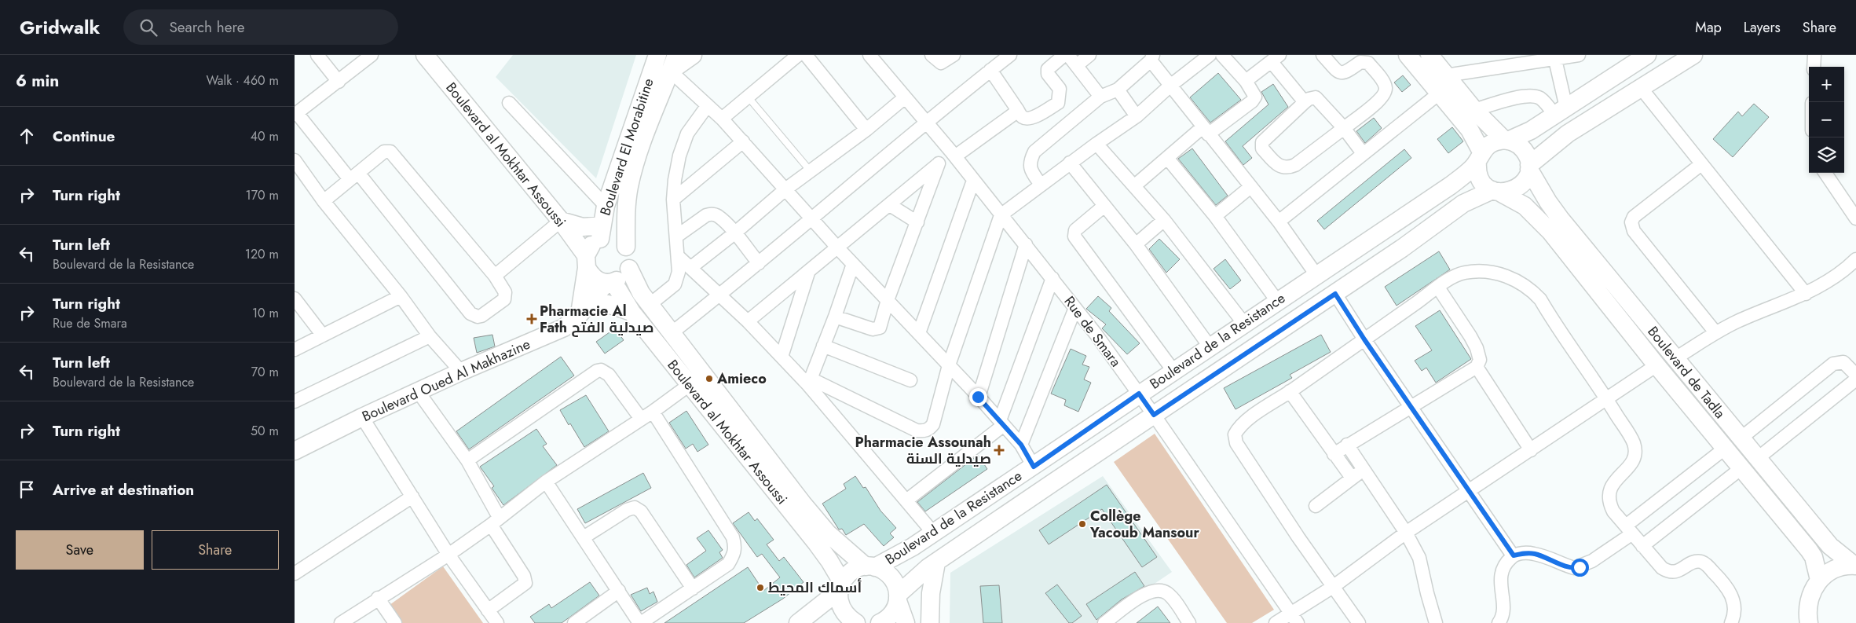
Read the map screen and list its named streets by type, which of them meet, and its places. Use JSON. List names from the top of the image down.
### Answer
{
  "streets": {
    "main road": [
      "Boulevard El Morabitine",
      "Boulevard al Mokhtar Assoussi",
      "Boulevard de la Resistance",
      "Boulevard de Tadla",
      "Boulevard Oued Al Makhazine"
    ],
    "street": ["Rue de Smara"]
  },
  "crossings": [
    ["Boulevard El Morabitine", "Boulevard al Mokhtar Assoussi"],
    ["Boulevard El Morabitine", "Boulevard Oued Al Makhazine"],
    ["Boulevard al Mokhtar Assoussi", "Boulevard de la Resistance"],
    ["Boulevard al Mokhtar Assoussi", "Boulevard Oued Al Makhazine"],
    ["Rue de Smara", "Boulevard de la Resistance"],
    ["Boulevard de la Resistance", "Boulevard de Tadla"]
  ],
  "places": {
    "health": ["Pharmacie Al Fath صيدلية الفتح", "Pharmacie Assounah صيدلية السنة"],
    "other": ["Amieco", "Collège Yacoub Mansour", "أسماك المحيط"]
  },
  "page": {
    "header": "Gridwalk",
    "search": "Search here",
    "nav": ["Map", "Layers", "Share"],
    "heading": ["6 min", "Walk · 460 m"],
    "map_buttons": ["+", "−"],
    "list": [
      ["Continue", "40 m"],
      ["Turn right", "170 m"],
      ["Turn left", "Boulevard de la Resistance", "120 m"],
      ["Turn right", "Rue de Smara", "10 m"],
      ["Turn left", "Boulevard de la Resistance", "70 m"],
      ["Turn right", "50 m"],
      "Arrive at destination"
    ],
    "buttons": ["Save", "Share"]
  }
}
